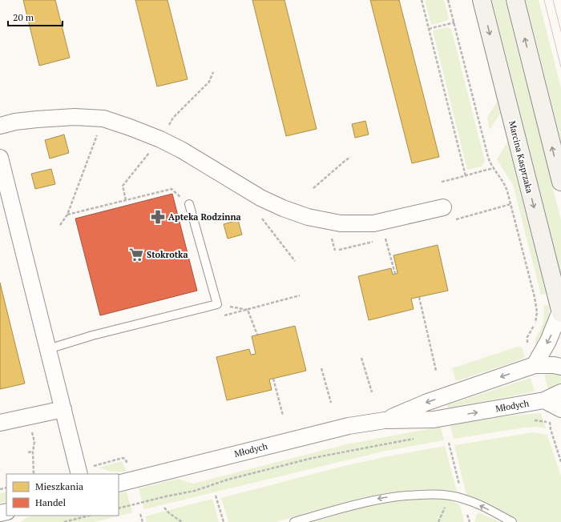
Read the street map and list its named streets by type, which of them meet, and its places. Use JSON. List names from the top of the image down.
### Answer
{
  "streets": {
    "street": ["Marcina Kasprzaka", "Młodych"]
  },
  "places": {
    "pharmacy": ["Apteka Rodzinna"],
    "supermarket": ["Stokrotka"]
  },
  "legend": ["Mieszkania", "Handel"],
  "scale_bar": "20 m"
}
